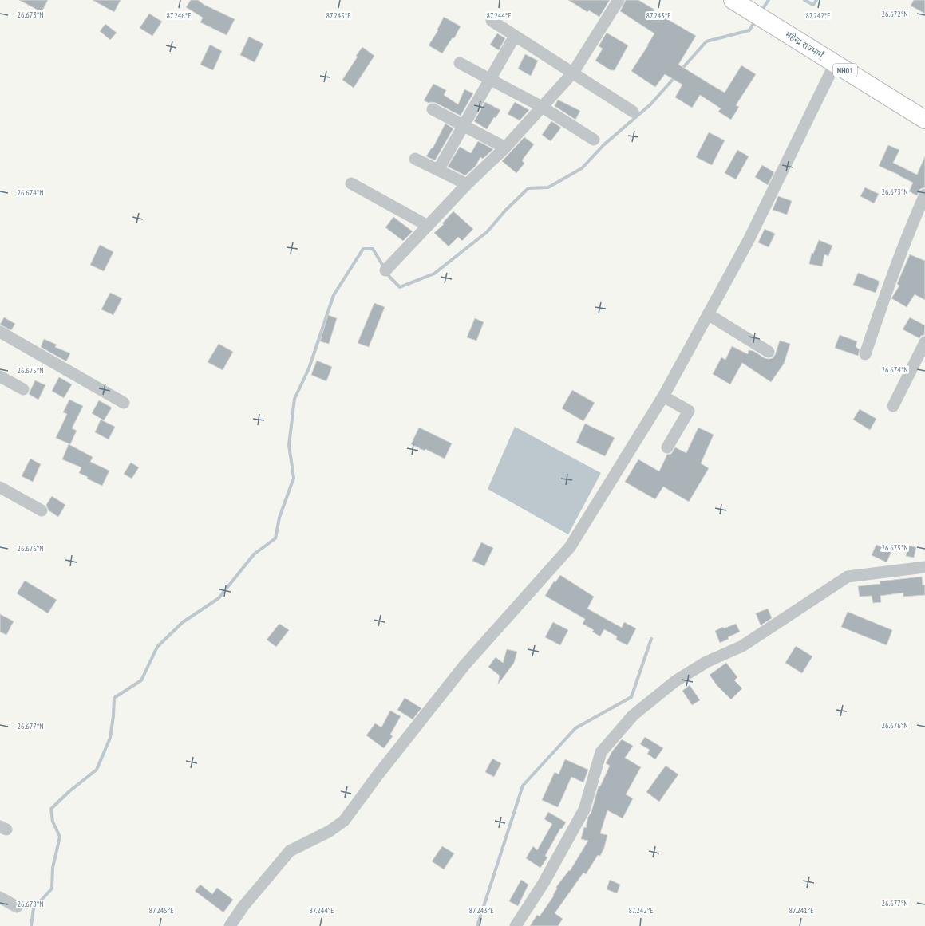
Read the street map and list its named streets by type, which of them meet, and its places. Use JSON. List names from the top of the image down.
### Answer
{
  "streets": {
    "highway": ["महेन्द्र राज्मार्ग्", "NH01"]
  },
  "coordinates": [
    "26.672°N",
    "26.673°N",
    "87.246°E",
    "87.245°E",
    "87.244°E",
    "87.243°E",
    "87.242°E",
    "26.674°N",
    "26.675°N",
    "26.676°N",
    "26.677°N",
    "26.678°N",
    "87.241°E"
  ]
}
